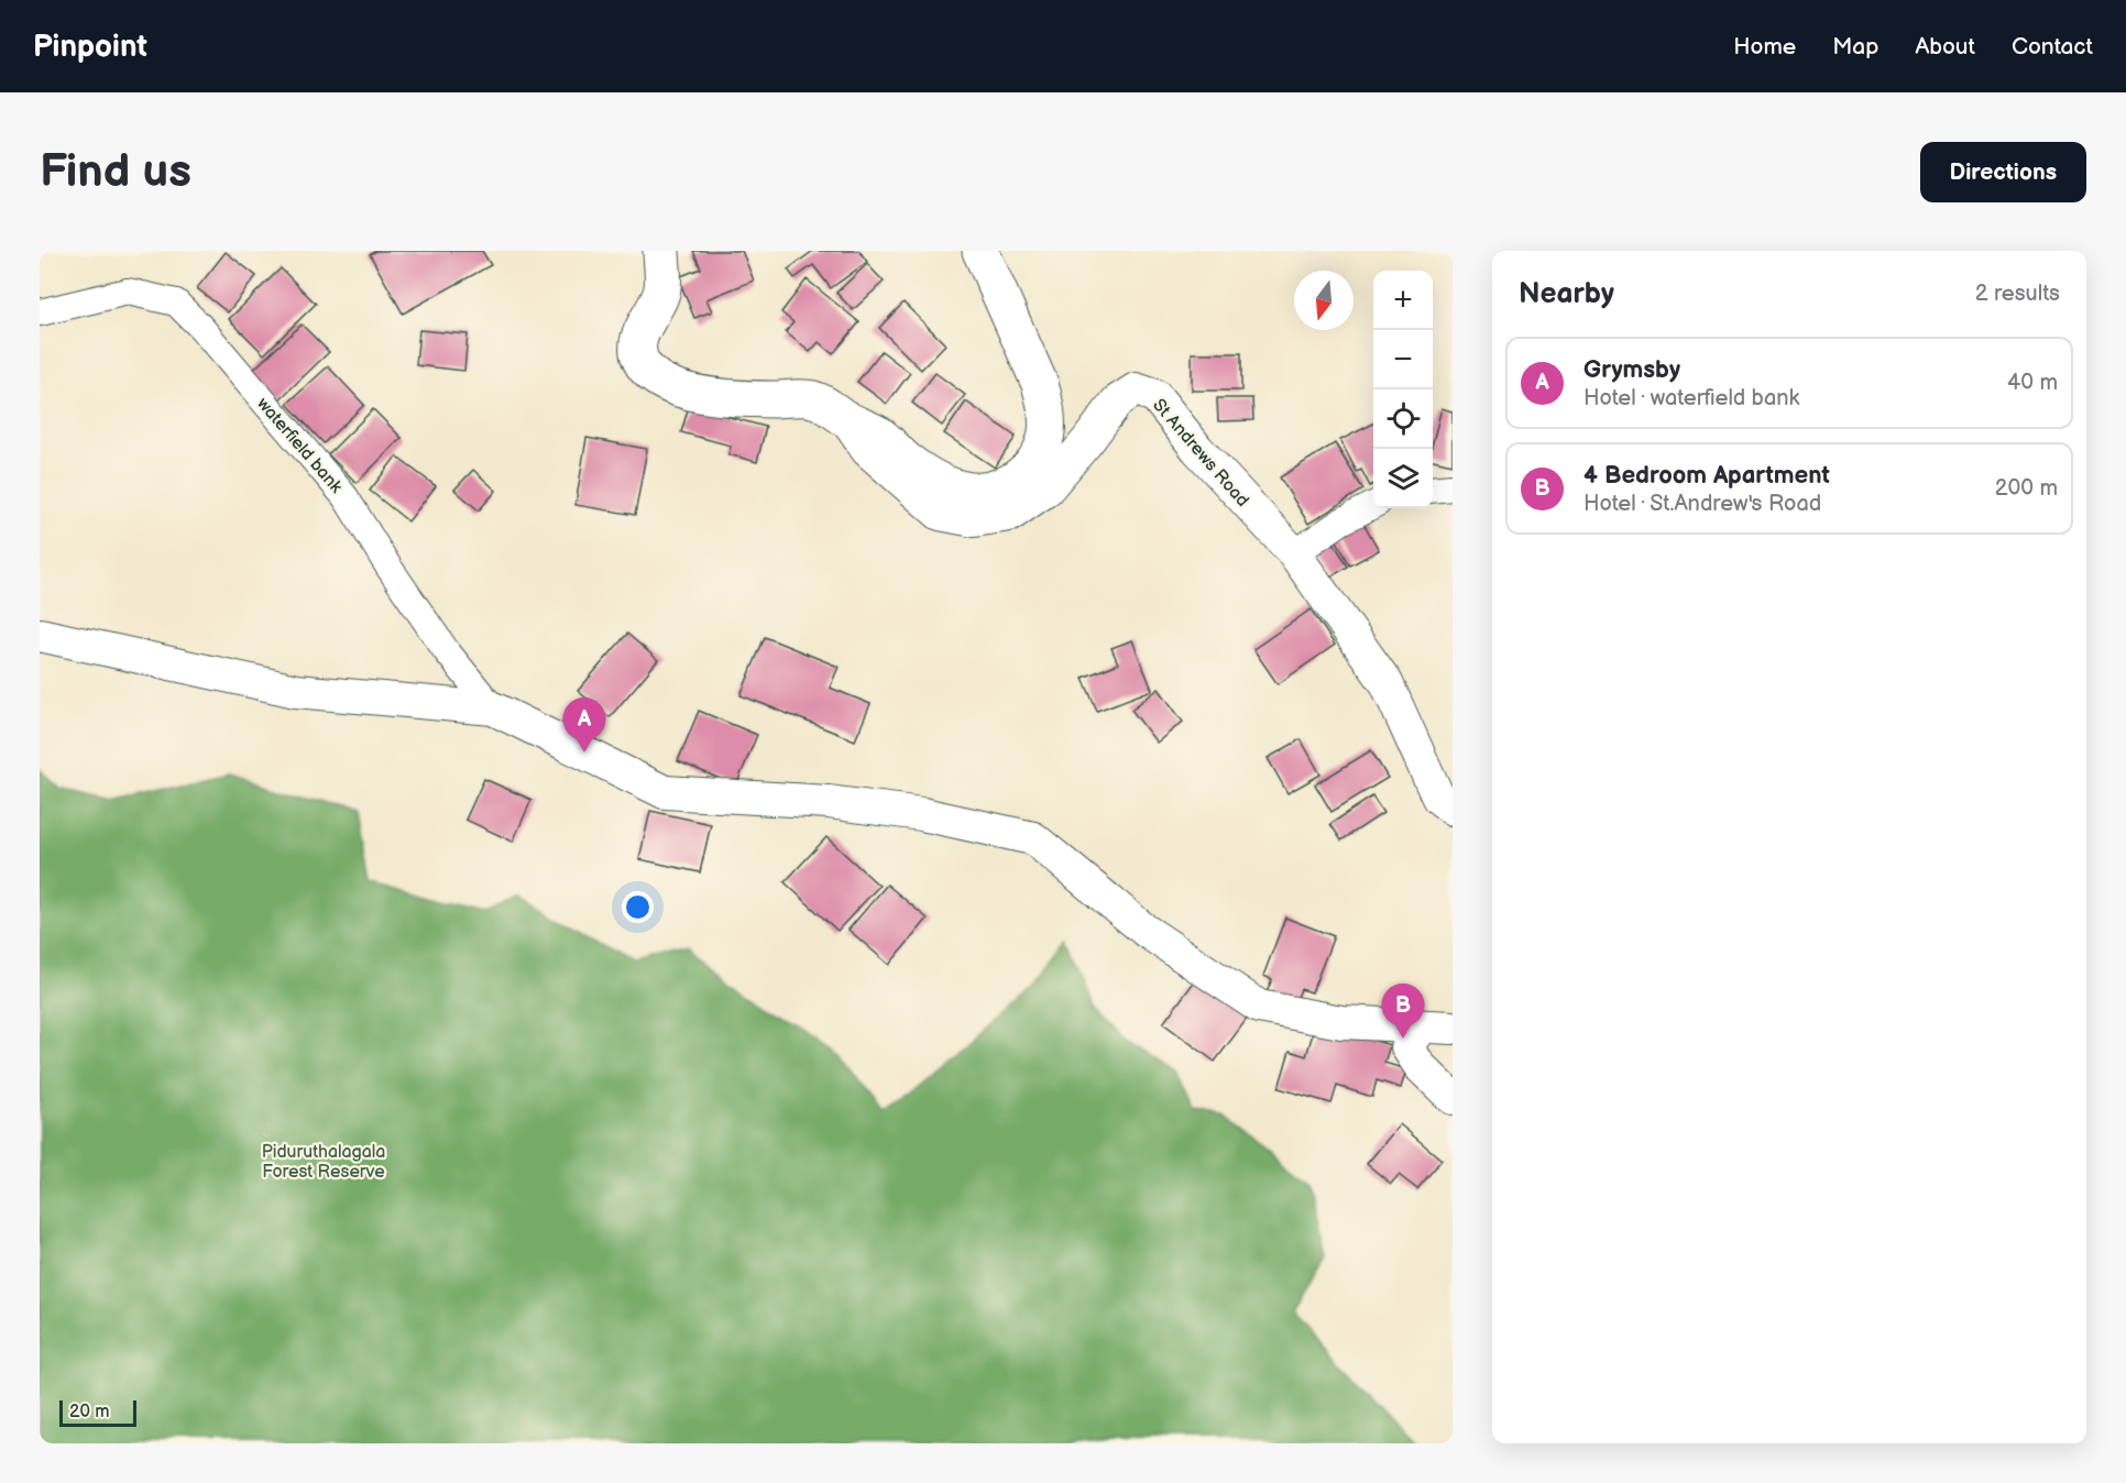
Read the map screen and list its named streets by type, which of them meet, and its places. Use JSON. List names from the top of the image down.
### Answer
{
  "streets": {
    "street": ["waterfield bank", "St Andrews Road"]
  },
  "parks": ["Piduruthalagala Forest Reserve"],
  "scale_bar": "20 m",
  "north": "bottom",
  "page": {
    "header": "Pinpoint",
    "nav": [
      "Home",
      "Map",
      "About",
      "Contact"
    ],
    "buttons": "Directions",
    "title": "Find us",
    "heading": ["Nearby", "2 results"],
    "map_buttons": ["+", "−"],
    "list": [
      {
        "mark": "A",
        "name": "Grymsby",
        "note": "Hotel · waterfield bank",
        "value": "40 m"
      },
      {
        "mark": "B",
        "name": "4 Bedroom Apartment",
        "note": "Hotel · St.Andrew's Road",
        "value": "200 m"
      }
    ],
    "pins": ["A", "B"],
    "scale": "20 m"
  }
}
